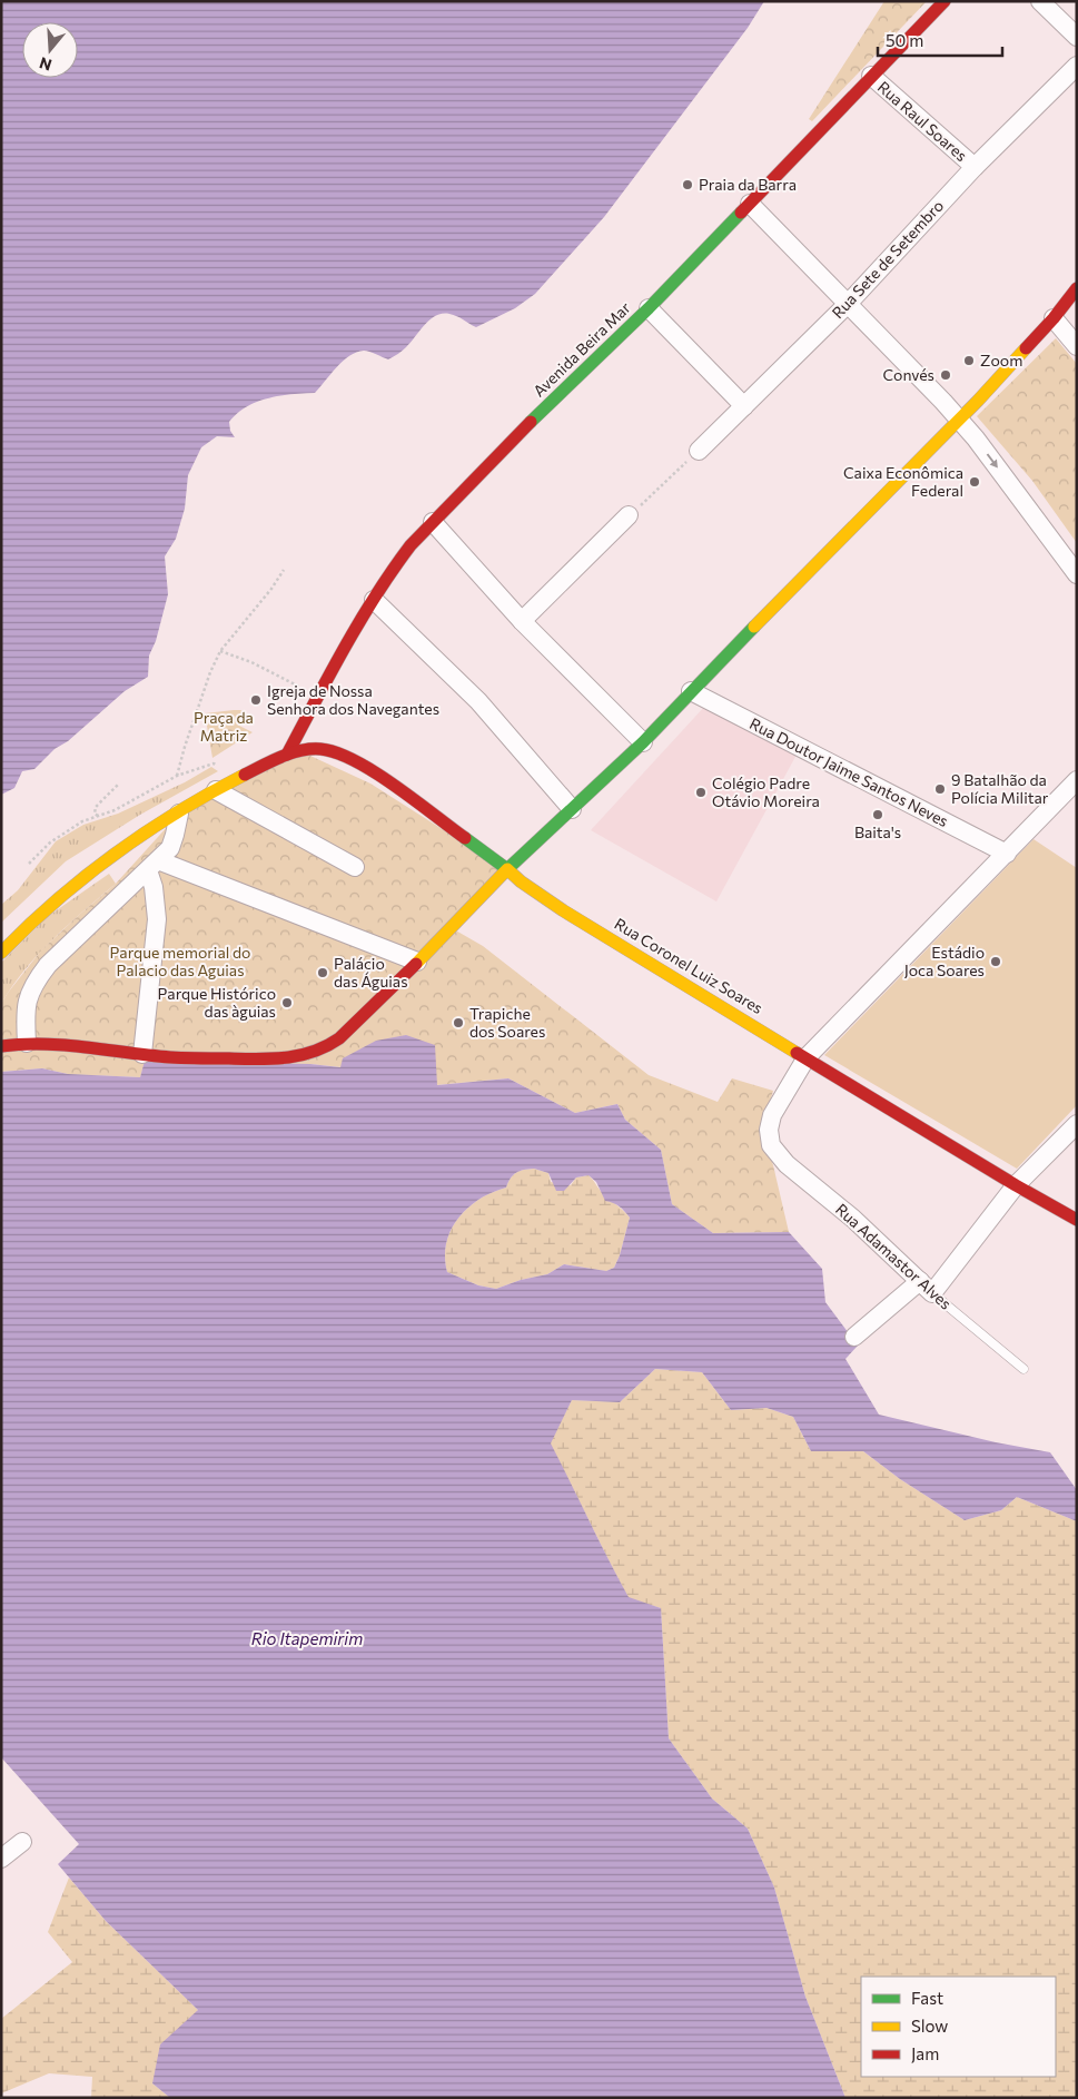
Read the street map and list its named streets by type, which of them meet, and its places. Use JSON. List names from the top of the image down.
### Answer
{
  "streets": {
    "street": [
      "Rua Raul Soares",
      "Rua Sete de Setembro",
      "Avenida Beira Mar",
      "Rua Doutor Jaime Santos Neves",
      "Rua Coronel Luiz Soares",
      "Rua Adamastor Alves"
    ]
  },
  "crossings": [
    ["Rua Raul Soares", "Rua Sete de Setembro"],
    ["Rua Raul Soares", "Avenida Beira Mar"],
    ["Avenida Beira Mar", "Rua Coronel Luiz Soares"],
    ["Rua Coronel Luiz Soares", "Rua Adamastor Alves"]
  ],
  "water": ["Rio Itapemirim"],
  "parks": ["Praça da Matriz", "Parque memorial do Palacio das Aguias"],
  "places": [
    "Praia da Barra",
    "Zoom",
    "Convés",
    "Caixa Econômica Federal",
    "Igreja de Nossa Senhora dos Navegantes",
    "9 Batalhão da Polícia Militar",
    "Colégio Padre Otávio Moreira",
    "Baita's",
    "Estádio Joca Soares",
    "Palácio das Águias",
    "Parque Histórico das àguias",
    "Trapiche dos Soares"
  ],
  "legend": ["Fast", "Slow", "Jam"],
  "scale_bar": "50 m",
  "north": "bottom"
}
